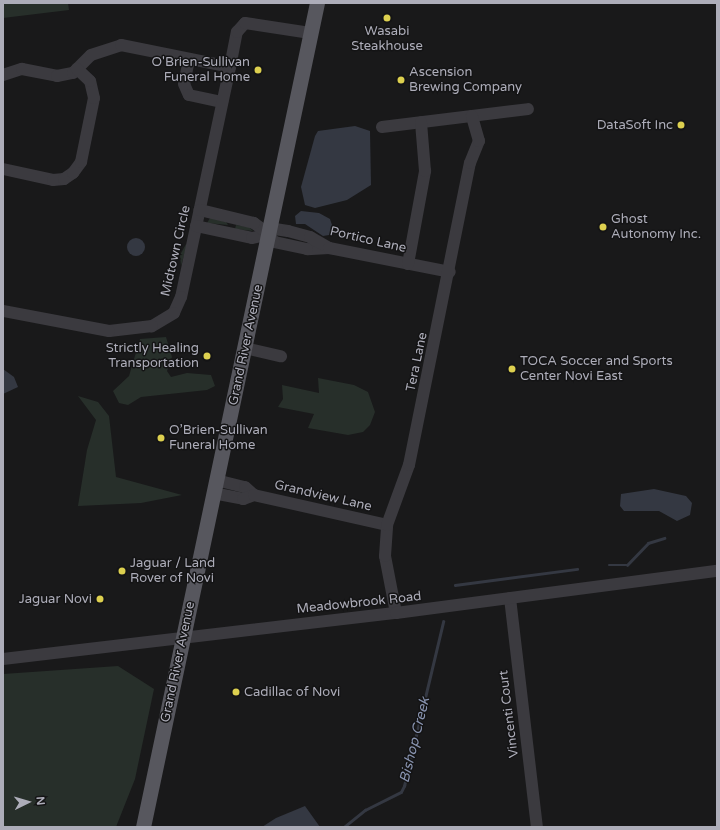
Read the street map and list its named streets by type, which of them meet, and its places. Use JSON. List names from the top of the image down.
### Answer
{
  "streets": {
    "main road": ["Grand River Avenue"],
    "street": [
      "Portico Lane",
      "Midtown Circle",
      "Tera Lane",
      "Grandview Lane",
      "Meadowbrook Road",
      "Vincenti Court"
    ]
  },
  "crossings": [
    ["Portico Lane", "Midtown Circle"],
    ["Portico Lane", "Grand River Avenue"],
    ["Portico Lane", "Tera Lane"],
    ["Midtown Circle", "Grand River Avenue"],
    ["Grand River Avenue", "Grandview Lane"],
    ["Grand River Avenue", "Meadowbrook Road"],
    ["Tera Lane", "Grandview Lane"],
    ["Tera Lane", "Meadowbrook Road"],
    ["Meadowbrook Road", "Vincenti Court"]
  ],
  "water": ["Bishop Creek"],
  "places": [
    "Wasabi Steakhouse",
    "O'Brien-Sullivan Funeral Home",
    "Ascension Brewing Company",
    "DataSoft Inc",
    "Ghost Autonomy Inc.",
    "Strictly Healing Transportation",
    "TOCA Soccer and Sports Center Novi East",
    "O’Brien-Sullivan Funeral Home",
    "Jaguar / Land Rover of Novi",
    "Jaguar Novi",
    "Cadillac of Novi"
  ],
  "north": "right"
}
